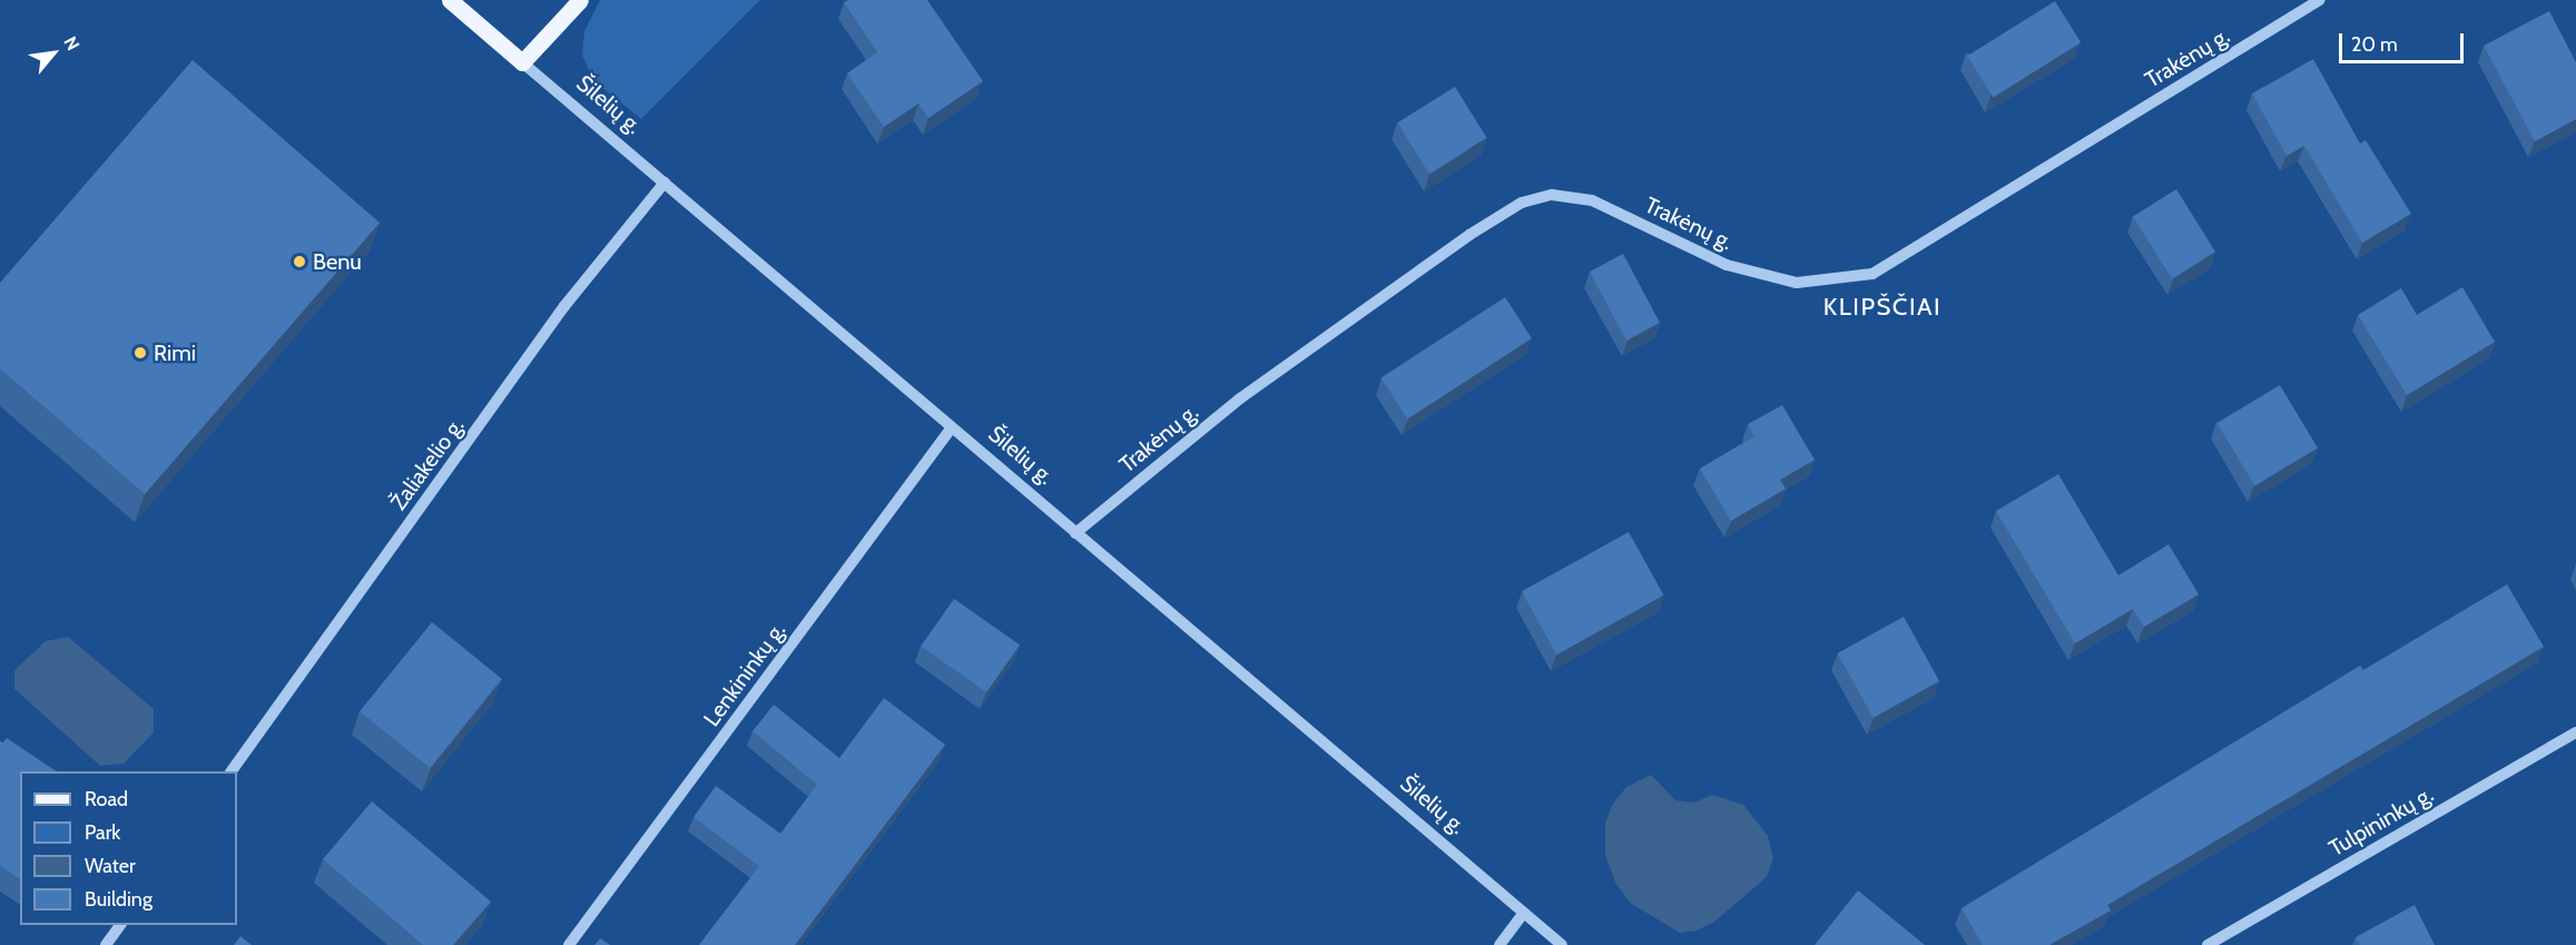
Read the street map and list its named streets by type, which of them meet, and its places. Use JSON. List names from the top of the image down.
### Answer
{
  "streets": {
    "main road": ["Šilelių g."],
    "street": [
      "Trakėnų g.",
      "Žaliakelio g.",
      "Lenkininkų g.",
      "Tulpininkų g."
    ]
  },
  "crossings": [
    ["Trakėnų g.", "Šilelių g."],
    ["Šilelių g.", "Žaliakelio g."],
    ["Šilelių g.", "Lenkininkų g."]
  ],
  "districts": ["KLIPŠČIAI"],
  "places": ["Benu", "Rimi"],
  "legend": [
    "Road",
    "Park",
    "Water",
    "Building"
  ],
  "scale_bar": "20 m",
  "north": "top right"
}
